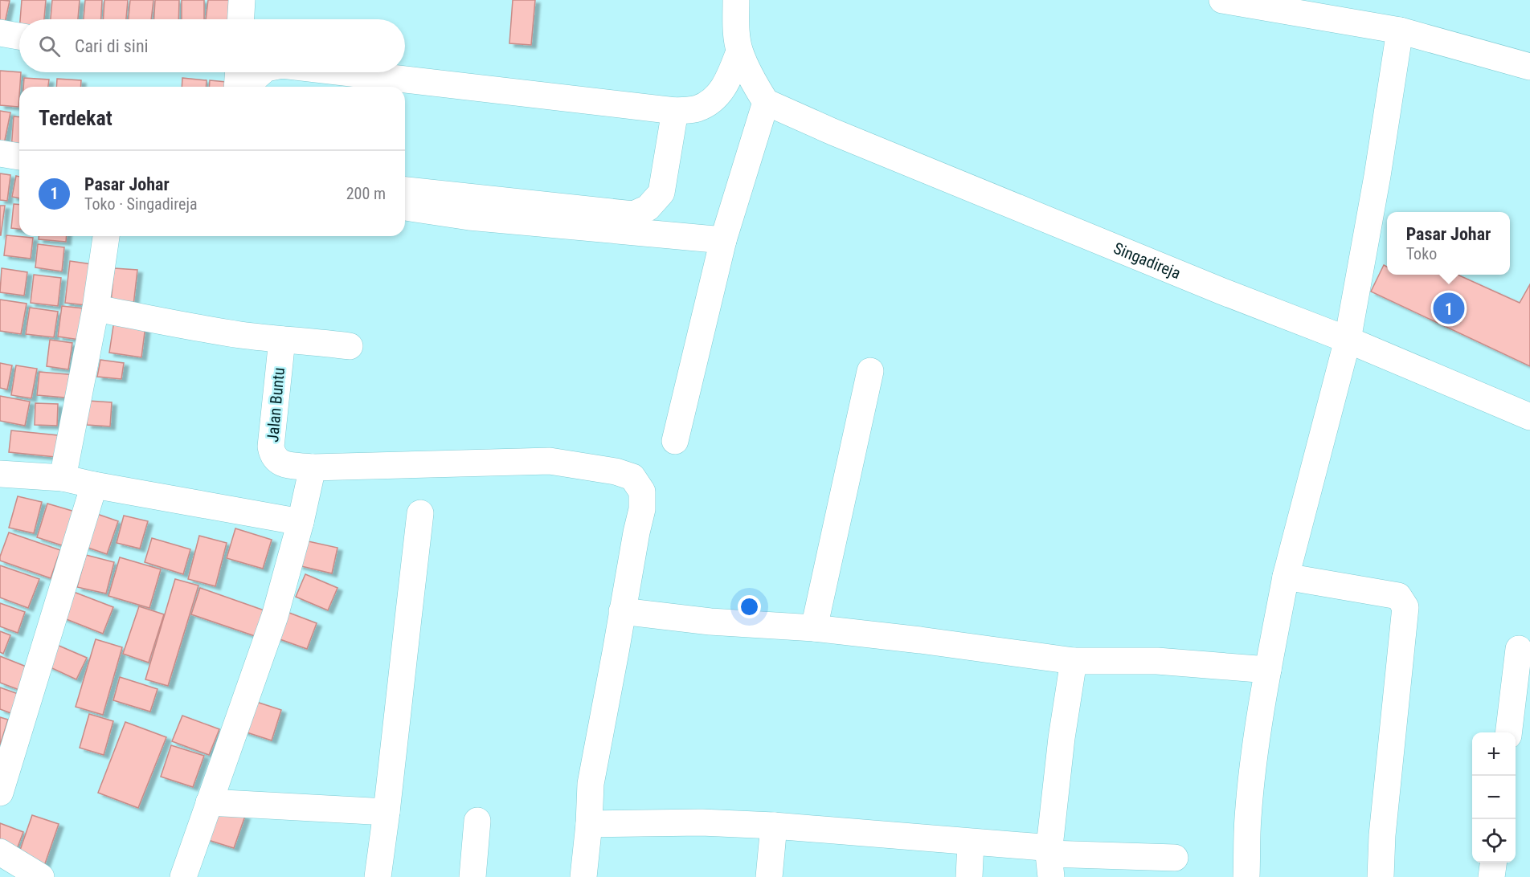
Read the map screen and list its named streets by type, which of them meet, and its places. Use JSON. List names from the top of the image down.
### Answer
{
  "streets": {
    "street": ["Singadireja", "Jalan Buntu"]
  },
  "page": {
    "search": "Cari di sini",
    "heading": "Terdekat",
    "list": [
      {
        "mark": "1",
        "name": "Pasar Johar",
        "note": "Toko · Singadireja",
        "value": "200 m"
      }
    ],
    "popup": ["Pasar Johar", "Toko"],
    "pins": "1",
    "map_buttons": ["+", "−"]
  }
}
